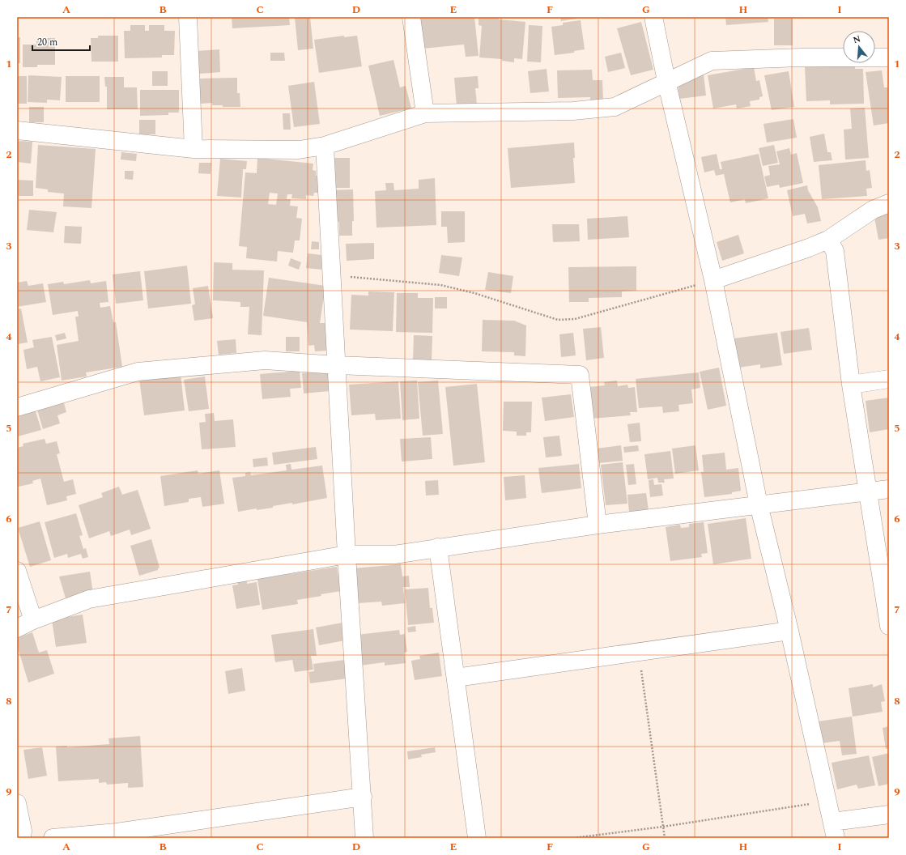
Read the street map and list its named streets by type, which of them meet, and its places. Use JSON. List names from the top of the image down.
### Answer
{
  "scale_bar": "20 m",
  "north": "top",
  "grid": {
    "columns": [
      "A",
      "B",
      "C",
      "D",
      "E",
      "F",
      "G",
      "H",
      "I"
    ],
    "rows": [
      "1",
      "2",
      "3",
      "4",
      "5",
      "6",
      "7",
      "8",
      "9"
    ]
  }
}
